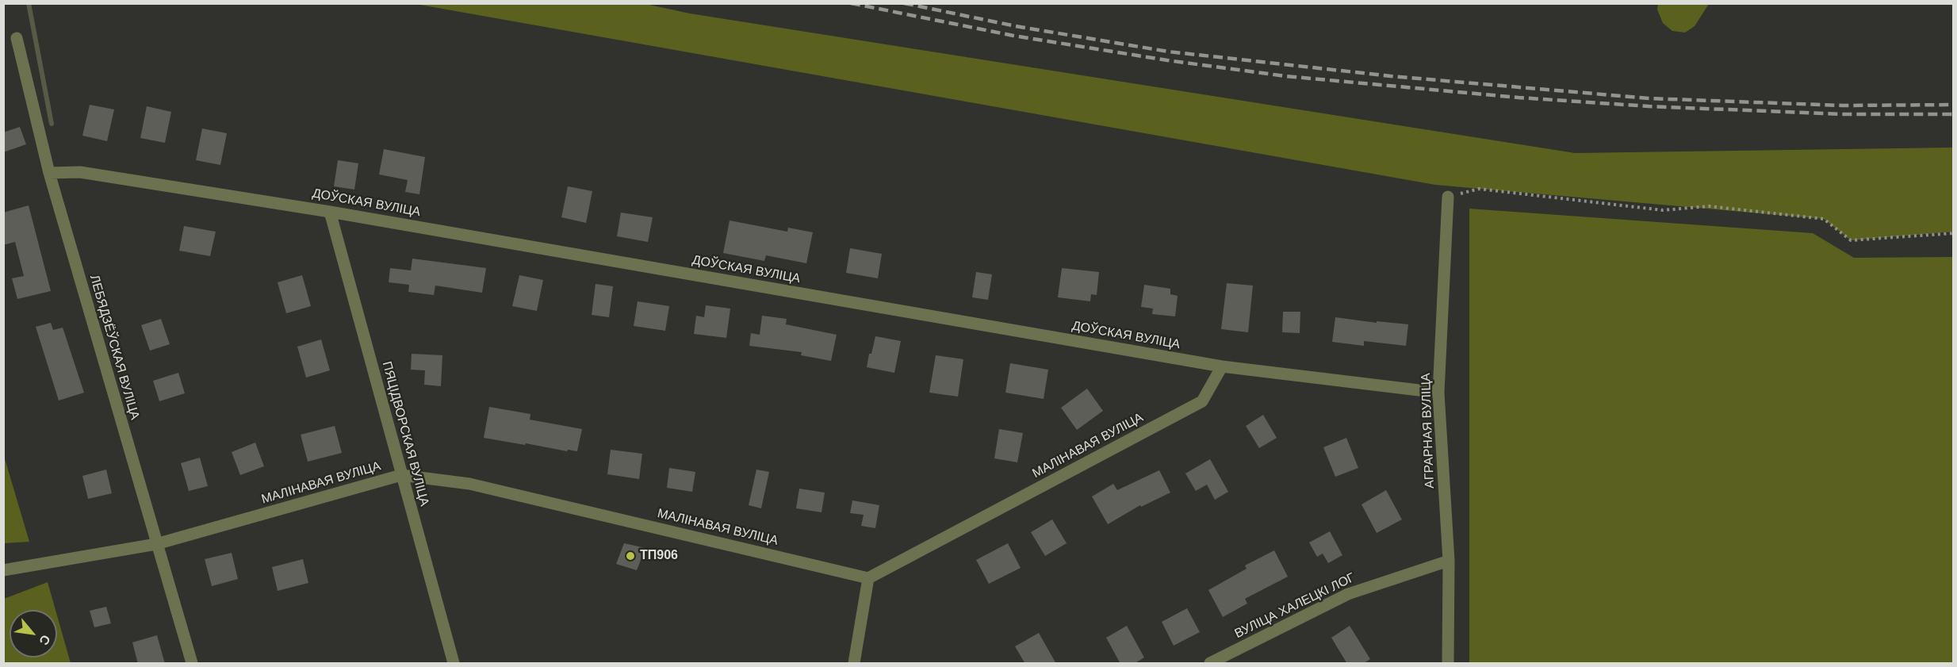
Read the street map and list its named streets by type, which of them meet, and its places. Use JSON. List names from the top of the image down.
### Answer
{
  "streets": {
    "street": [
      "ДОЎСКАЯ ВУЛІЦА",
      "ЛЕБЯДЗЁЎСКАЯ ВУЛІЦА",
      "АГРАРНАЯ ВУЛІЦА",
      "ПЯЦІДВОРСКАЯ ВУЛІЦА",
      "МАЛІНАВАЯ ВУЛІЦА",
      "ВУЛІЦА ХАЛЕЦКІ ЛОГ"
    ]
  },
  "crossings": [
    ["ДОЎСКАЯ ВУЛІЦА", "ЛЕБЯДЗЁЎСКАЯ ВУЛІЦА"],
    ["ДОЎСКАЯ ВУЛІЦА", "АГРАРНАЯ ВУЛІЦА"],
    ["ДОЎСКАЯ ВУЛІЦА", "ПЯЦІДВОРСКАЯ ВУЛІЦА"],
    ["ДОЎСКАЯ ВУЛІЦА", "МАЛІНАВАЯ ВУЛІЦА"],
    ["ЛЕБЯДЗЁЎСКАЯ ВУЛІЦА", "МАЛІНАВАЯ ВУЛІЦА"],
    ["АГРАРНАЯ ВУЛІЦА", "ВУЛІЦА ХАЛЕЦКІ ЛОГ"],
    ["ПЯЦІДВОРСКАЯ ВУЛІЦА", "МАЛІНАВАЯ ВУЛІЦА"]
  ],
  "places": ["ТП906"],
  "north": "bottom right"
}
